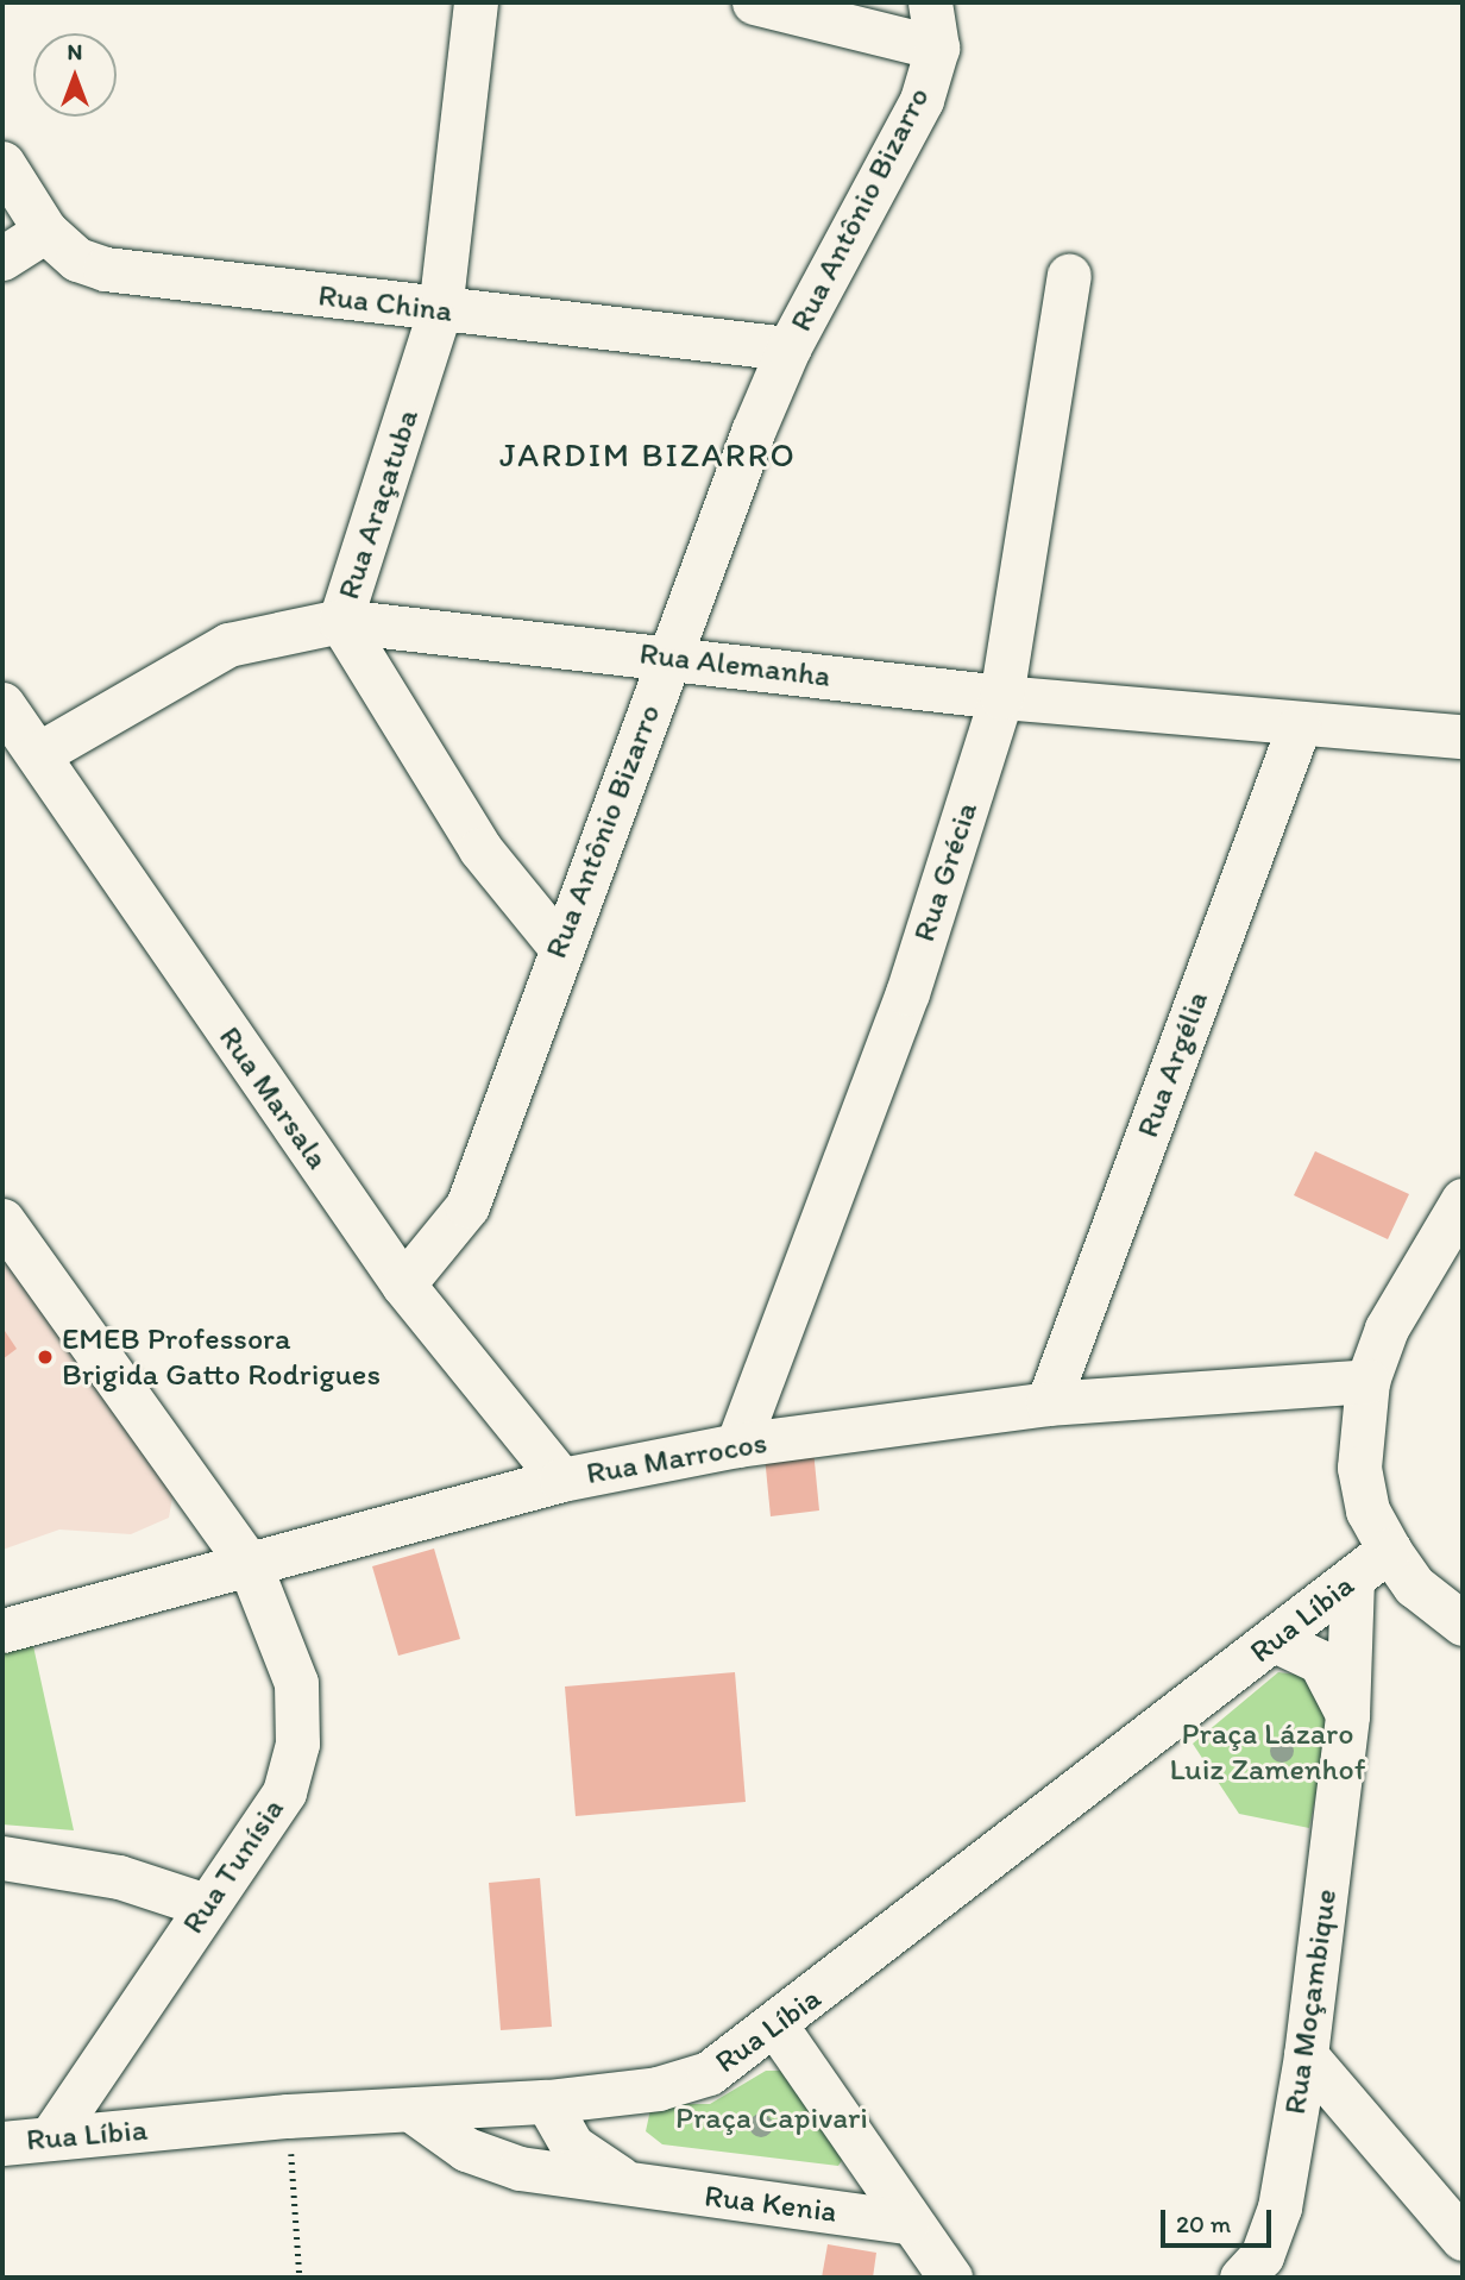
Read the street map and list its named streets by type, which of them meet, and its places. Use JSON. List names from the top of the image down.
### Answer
{
  "streets": {
    "street": [
      "Rua Antônio Bizarro",
      "Rua China",
      "Rua Araçatuba",
      "Rua Alemanha",
      "Rua Grécia",
      "Rua Argélia",
      "Rua Marsala",
      "Rua Marrocos",
      "Rua Líbia",
      "Rua Tunísia",
      "Rua Moçambique",
      "Rua Kenia"
    ]
  },
  "crossings": [
    ["Rua Antônio Bizarro", "Rua China"],
    ["Rua Antônio Bizarro", "Rua Araçatuba"],
    ["Rua Antônio Bizarro", "Rua Alemanha"],
    ["Rua Antônio Bizarro", "Rua Marsala"],
    ["Rua China", "Rua Araçatuba"],
    ["Rua Araçatuba", "Rua Alemanha"],
    ["Rua Alemanha", "Rua Grécia"],
    ["Rua Alemanha", "Rua Argélia"],
    ["Rua Alemanha", "Rua Marsala"],
    ["Rua Grécia", "Rua Marrocos"],
    ["Rua Argélia", "Rua Marrocos"],
    ["Rua Marsala", "Rua Marrocos"],
    ["Rua Marrocos", "Rua Tunísia"],
    ["Rua Líbia", "Rua Tunísia"],
    ["Rua Líbia", "Rua Moçambique"],
    ["Rua Líbia", "Rua Kenia"]
  ],
  "districts": ["JARDIM BIZARRO"],
  "parks": ["Praça Lázaro Luiz Zamenhof", "Praça Capivari"],
  "places": ["EMEB Professora Brigida Gatto Rodrigues"],
  "scale_bar": "20 m",
  "north": "top"
}
